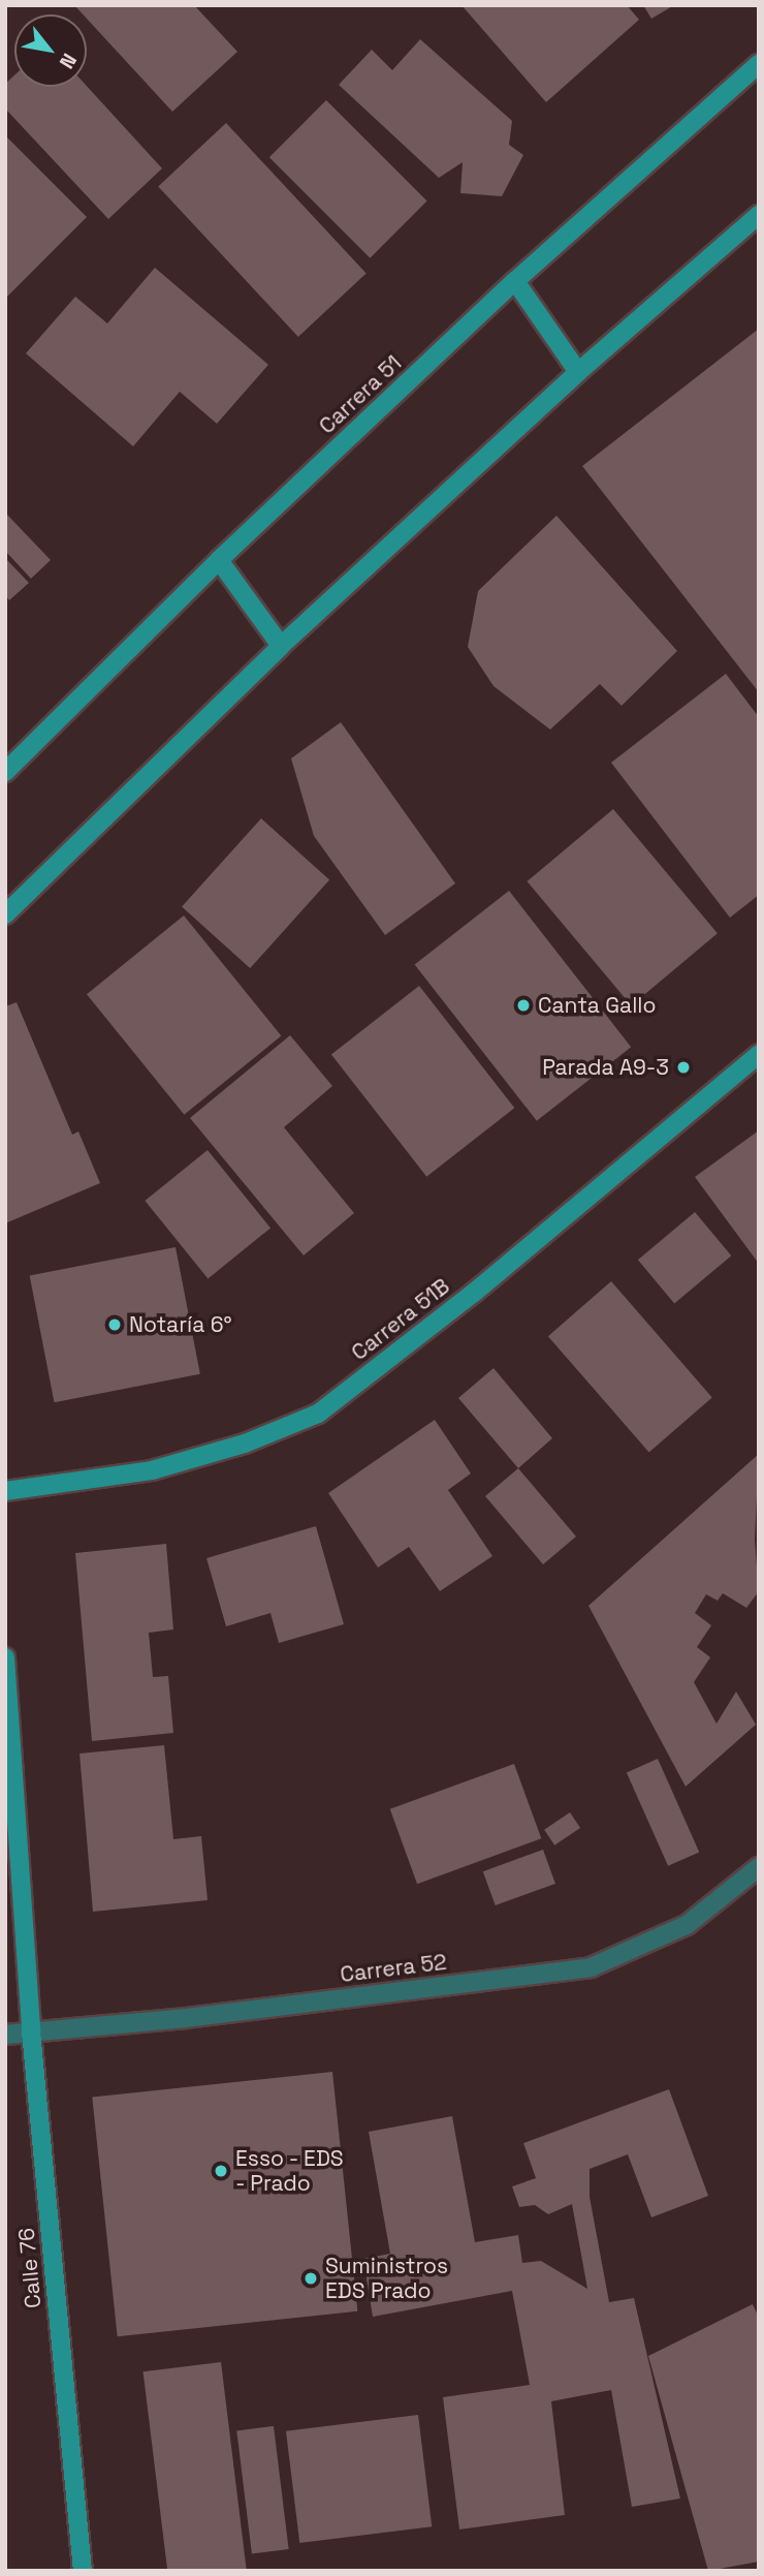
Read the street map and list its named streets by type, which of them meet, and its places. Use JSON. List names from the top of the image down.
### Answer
{
  "streets": {
    "street": [
      "Carrera 51",
      "Carrera 51B",
      "Carrera 52",
      "Calle 76"
    ]
  },
  "crossings": [
    ["Carrera 52", "Calle 76"]
  ],
  "places": [
    "Canta Gallo",
    "Parada A9-3",
    "Notaría 6°",
    "Esso - EDS - Prado",
    "Suministros EDS Prado"
  ],
  "north": "bottom right"
}
